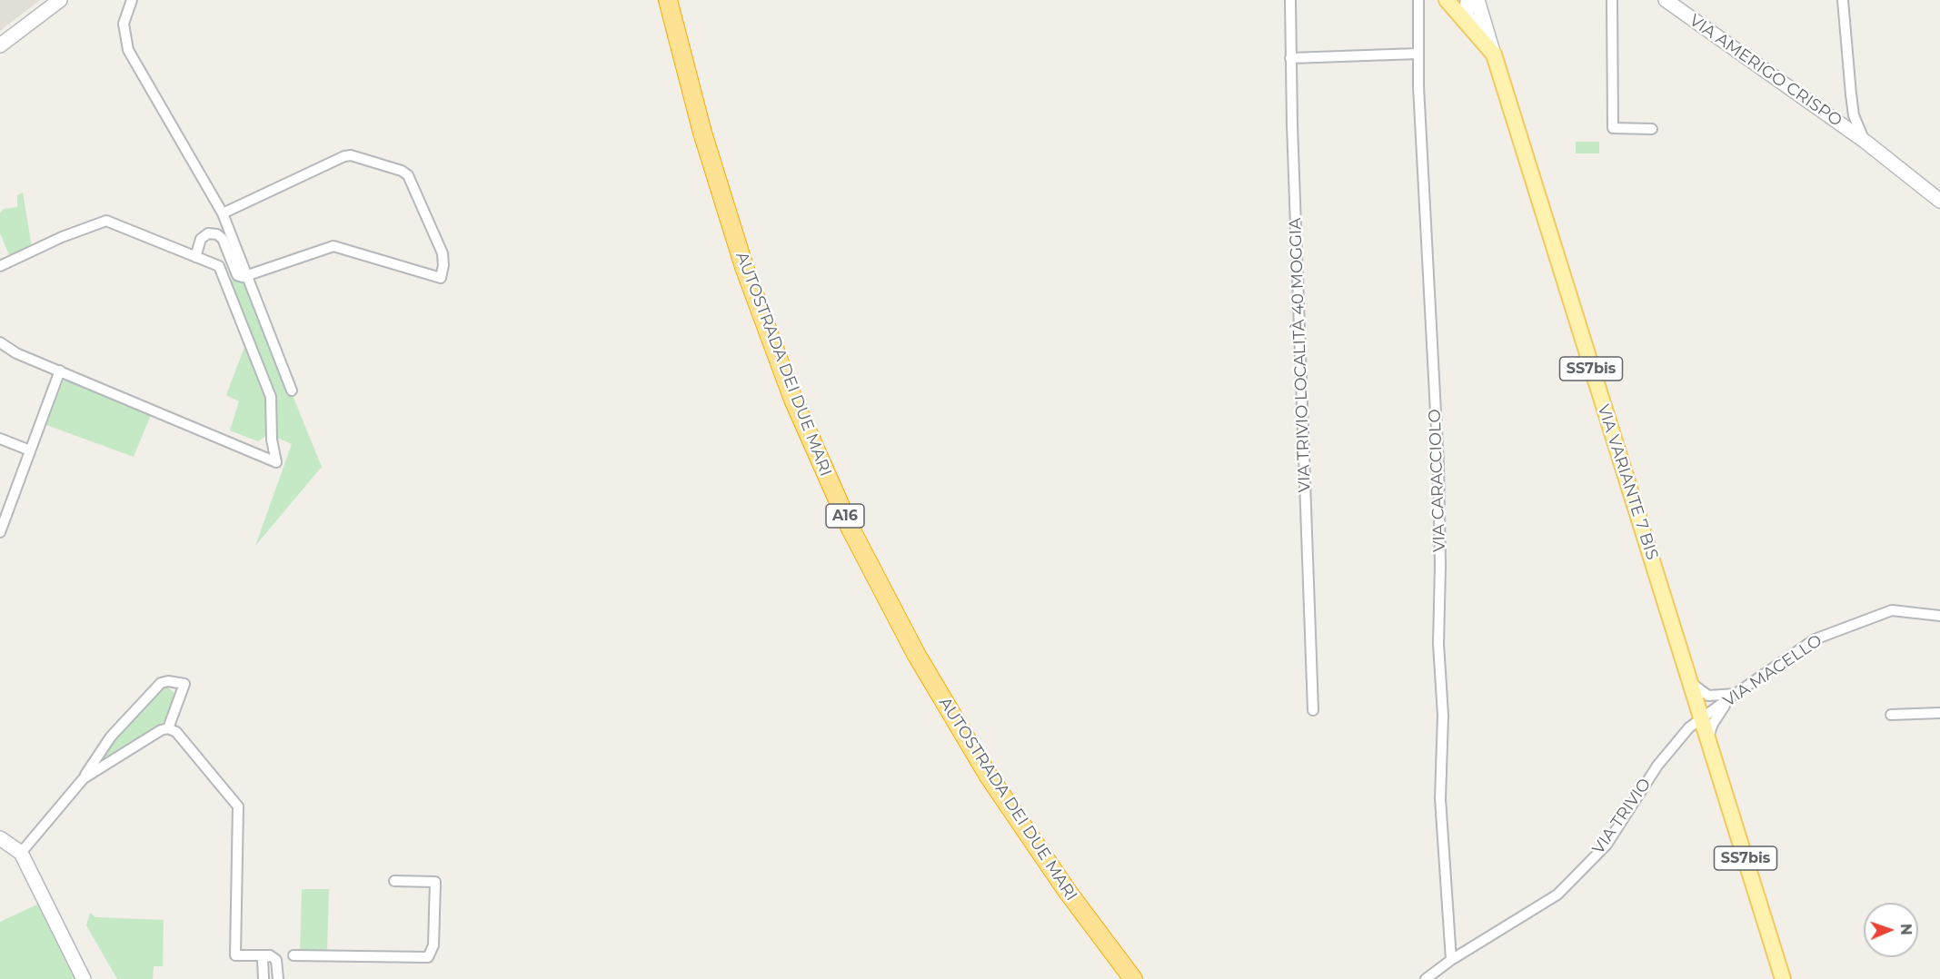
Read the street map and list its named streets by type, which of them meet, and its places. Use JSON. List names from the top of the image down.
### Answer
{
  "streets": {
    "highway": ["AUTOSTRADA DEI DUE MARI", "A16"],
    "main road": ["SS7bis", "VIA VARIANTE 7 BIS"],
    "street": [
      "VIA AMERIGO CRISPO",
      "VIA TRIVIO LOCALITÀ 40 MOGGIA",
      "VIA CARACCIOLO",
      "VIA MACELLO",
      "VIA TRIVIO"
    ]
  },
  "crossings": [
    ["VIA CARACCIOLO", "VIA TRIVIO"],
    ["VIA VARIANTE 7 BIS", "VIA MACELLO"],
    ["VIA VARIANTE 7 BIS", "VIA TRIVIO"],
    ["VIA MACELLO", "VIA TRIVIO"]
  ],
  "north": "right"
}
